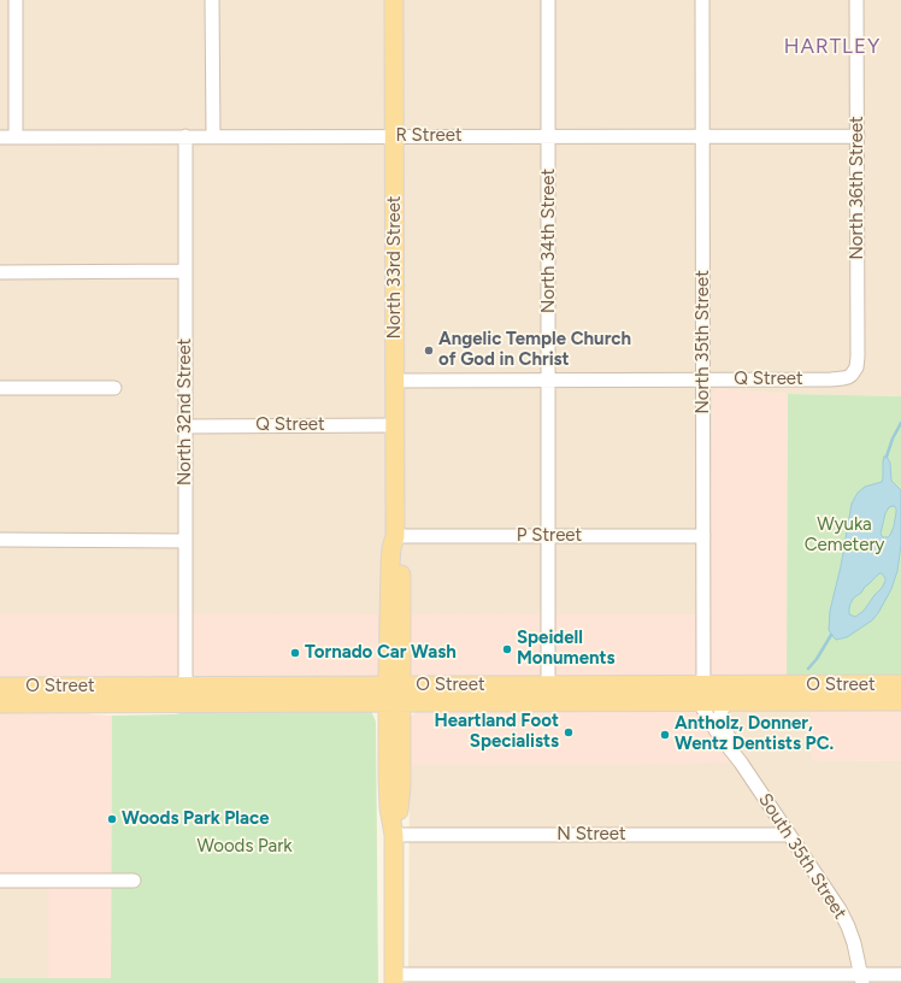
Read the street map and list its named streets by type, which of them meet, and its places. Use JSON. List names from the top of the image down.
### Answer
{
  "streets": {
    "main road": ["North 33rd Street", "O Street"],
    "street": [
      "R Street",
      "North 36th Street",
      "North 34th Street",
      "North 35th Street",
      "Q Street",
      "North 32nd Street",
      "P Street",
      "N Street",
      "South 35th Street"
    ]
  },
  "crossings": [
    ["R Street", "North 36th Street"],
    ["R Street", "North 34th Street"],
    ["R Street", "North 33rd Street"],
    ["R Street", "North 35th Street"],
    ["R Street", "North 32nd Street"],
    ["North 36th Street", "Q Street"],
    ["North 34th Street", "Q Street"],
    ["North 34th Street", "P Street"],
    ["North 34th Street", "O Street"],
    ["North 33rd Street", "Q Street"],
    ["North 33rd Street", "P Street"],
    ["North 33rd Street", "O Street"],
    ["North 33rd Street", "N Street"],
    ["North 35th Street", "Q Street"],
    ["North 35th Street", "P Street"],
    ["North 35th Street", "O Street"],
    ["North 35th Street", "South 35th Street"],
    ["Q Street", "North 32nd Street"],
    ["North 32nd Street", "O Street"],
    ["O Street", "South 35th Street"],
    ["N Street", "South 35th Street"]
  ],
  "districts": ["HARTLEY"],
  "parks": ["Wyuka Cemetery", "Woods Park"],
  "places": [
    "Angelic Temple Church of God in Christ",
    "Speidell Monuments",
    "Tornado Car Wash",
    "Heartland Foot Specialists",
    "Antholz, Donner, Wentz Dentists PC.",
    "Woods Park Place"
  ]
}
